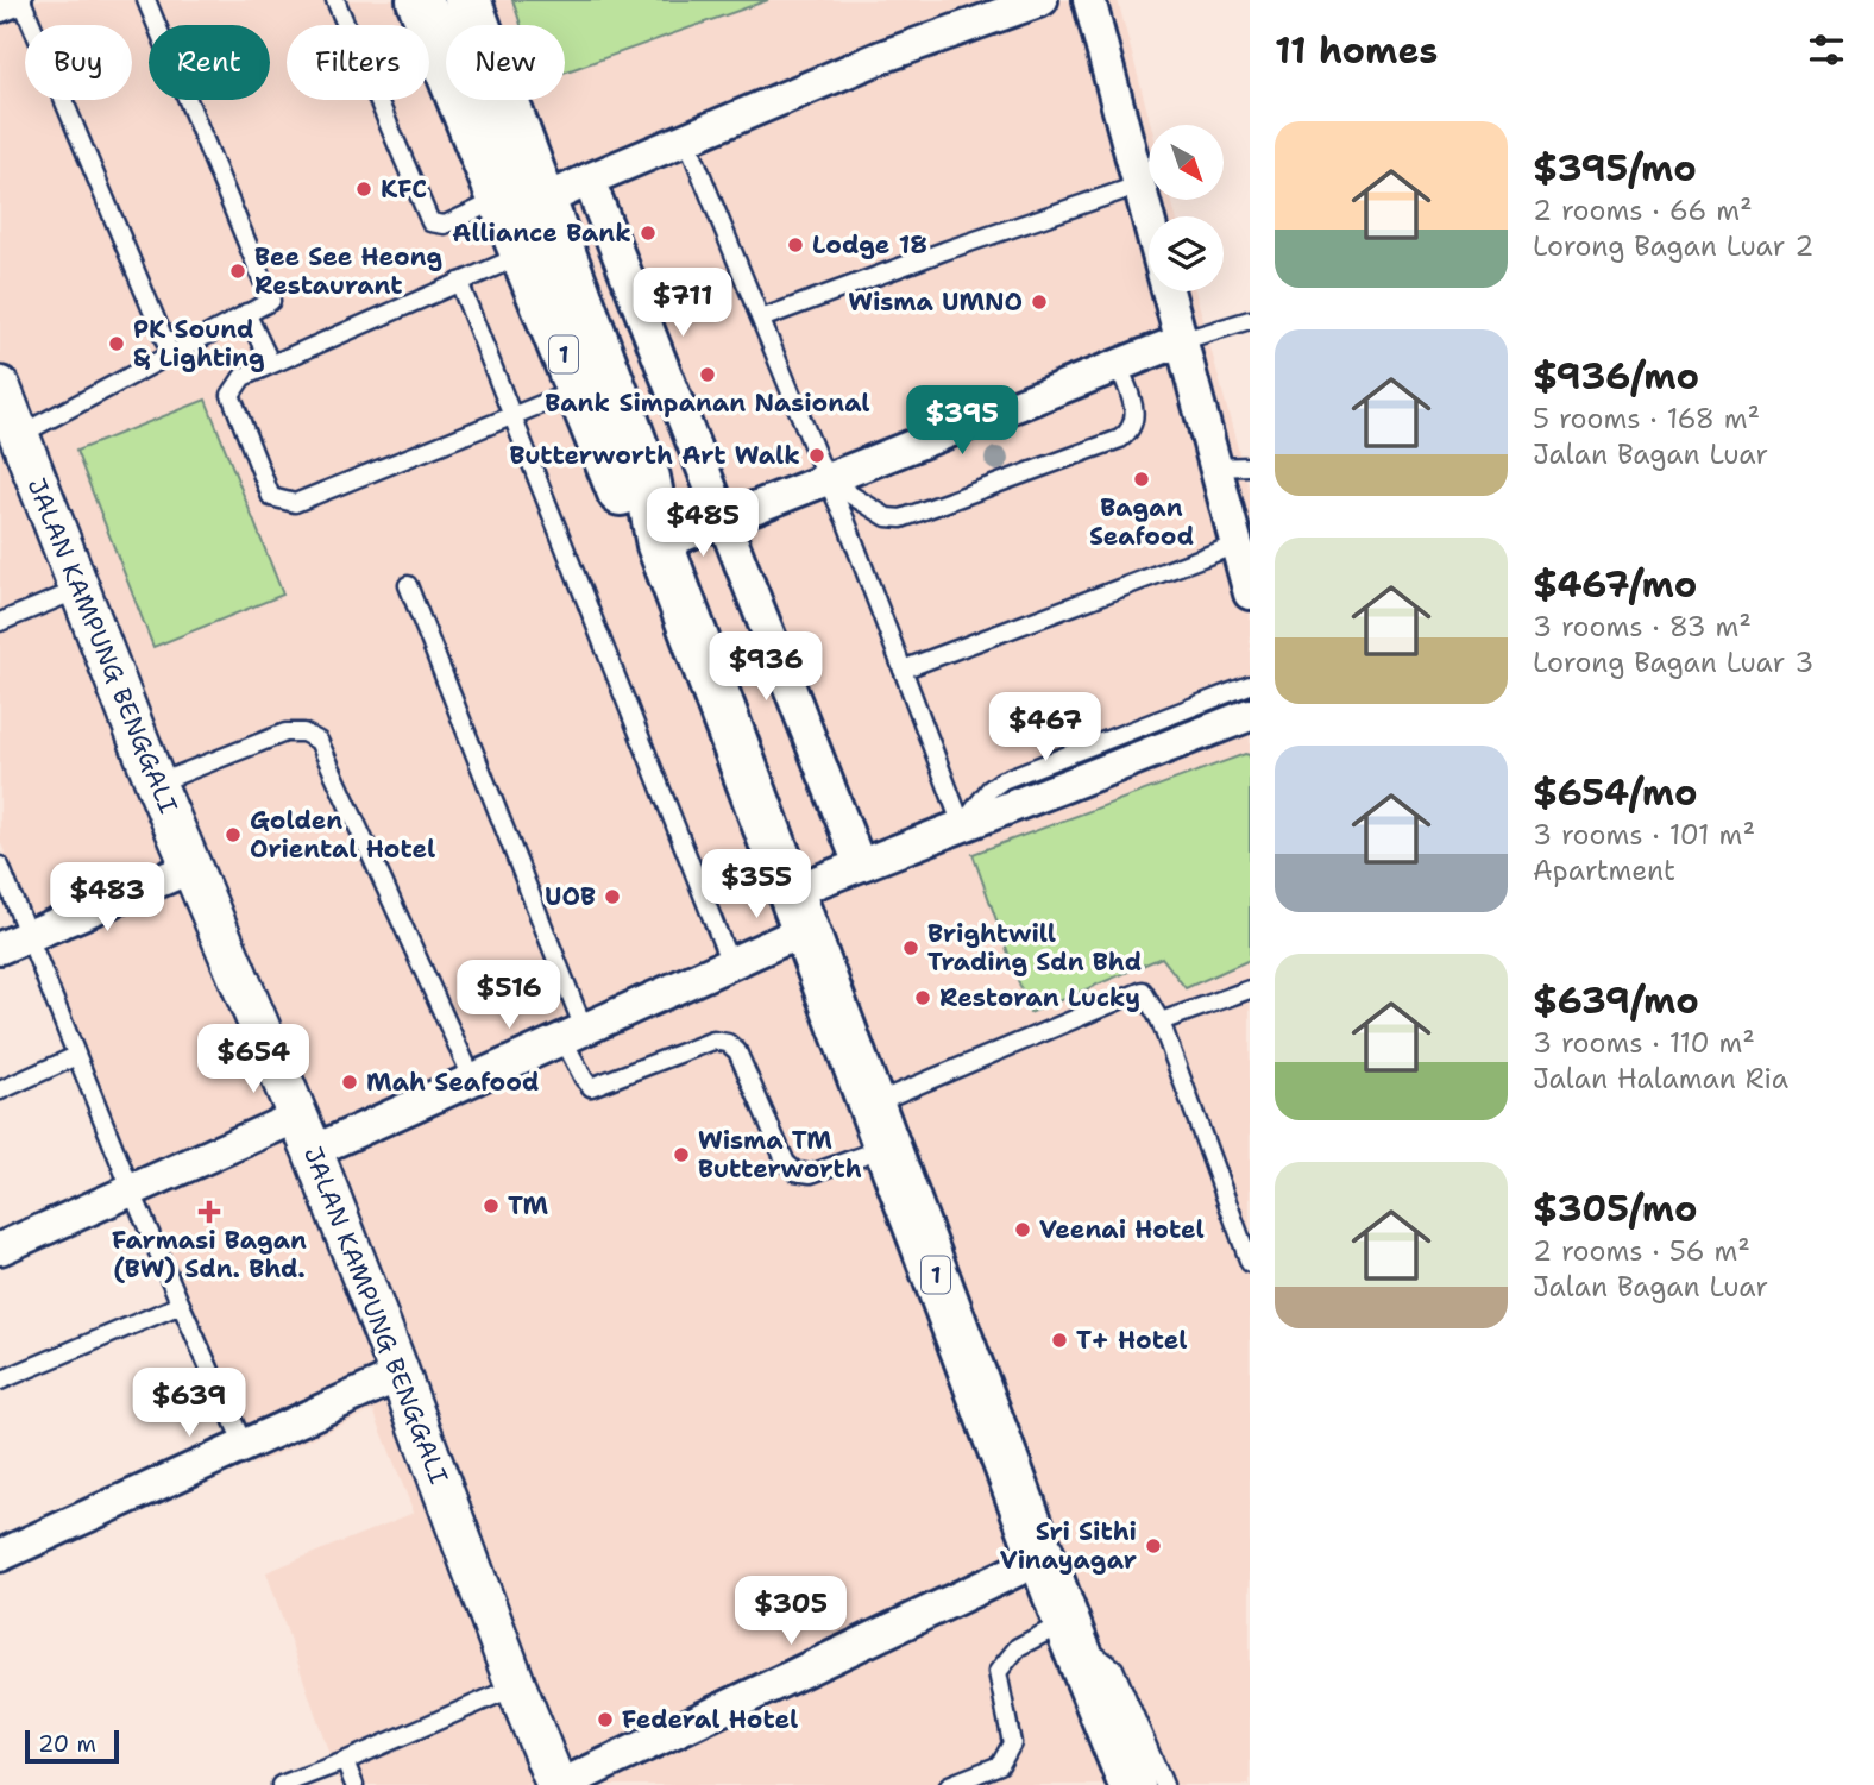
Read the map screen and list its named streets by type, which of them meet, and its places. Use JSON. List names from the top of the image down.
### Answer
{
  "streets": {
    "main road": ["1"],
    "street": ["JALAN KAMPUNG BENGGALI"]
  },
  "places": {
    "other": [
      "KFC",
      "Alliance Bank",
      "Lodge 18",
      "Bee See Heong Restaurant",
      "Wisma UMNO",
      "PK Sound & Lighting",
      "Bank Simpanan Nasional",
      "Butterworth Art Walk",
      "Bagan Seafood",
      "Golden Oriental Hotel",
      "UOB",
      "Brightwill Trading Sdn Bhd",
      "Restoran Lucky",
      "Mah Seafood",
      "Wisma TM Butterworth",
      "TM",
      "Veenai Hotel",
      "T+ Hotel",
      "Sri Sithi Vinayagar",
      "Federal Hotel"
    ],
    "health": ["Farmasi Bagan (BW) Sdn. Bhd."]
  },
  "scale_bar": "20 m",
  "north": "bottom right",
  "page": {
    "heading": "11 homes",
    "chip": [
      "Buy",
      "Rent",
      "Filters",
      "New"
    ],
    "list": [
      {
        "name": "$395/mo",
        "note": "2 rooms · 66 m² · Lorong Bagan Luar 2"
      },
      {
        "name": "$936/mo",
        "note": "5 rooms · 168 m² · Jalan Bagan Luar"
      },
      {
        "name": "$467/mo",
        "note": "3 rooms · 83 m² · Lorong Bagan Luar 3"
      },
      {
        "name": "$654/mo",
        "note": "3 rooms · 101 m² · Apartment"
      },
      {
        "name": "$639/mo",
        "note": "3 rooms · 110 m² · Jalan Halaman Ria"
      },
      {
        "name": "$305/mo",
        "note": "2 rooms · 56 m² · Jalan Bagan Luar"
      }
    ],
    "price": [
      "$711",
      "$395",
      "$485",
      "$936",
      "$467",
      "$355",
      "$483",
      "$516",
      "$654",
      "$639",
      "$305"
    ],
    "scale": "20 m"
  }
}
